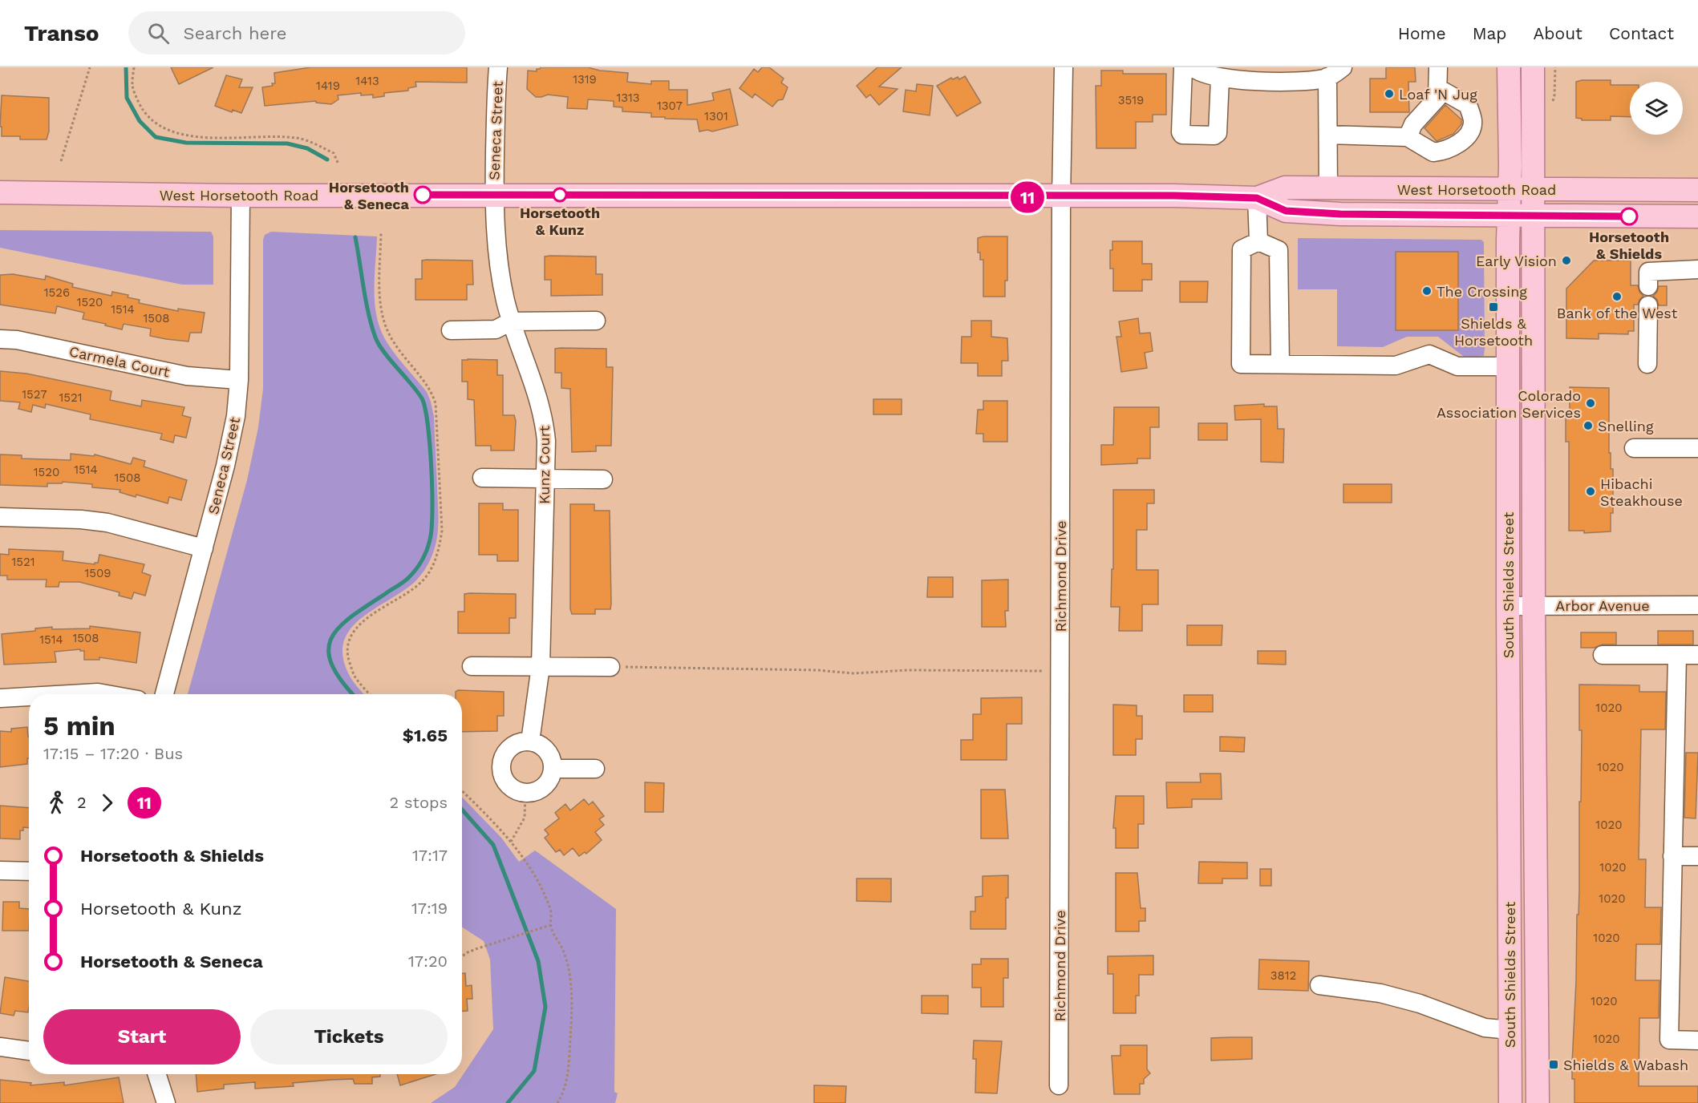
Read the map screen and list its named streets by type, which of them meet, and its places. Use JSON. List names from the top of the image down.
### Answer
{
  "streets": {
    "main road": ["West Horsetooth Road", "South Shields Street"],
    "street": [
      "Seneca Street",
      "Carmela Court",
      "Kunz Court",
      "Richmond Drive",
      "Arbor Avenue"
    ]
  },
  "crossings": [
    ["Seneca Street", "West Horsetooth Road"],
    ["Seneca Street", "Carmela Court"],
    ["Seneca Street", "Kunz Court"],
    ["West Horsetooth Road", "Kunz Court"],
    ["West Horsetooth Road", "Richmond Drive"],
    ["West Horsetooth Road", "South Shields Street"],
    ["South Shields Street", "Arbor Avenue"]
  ],
  "places": {
    "other": [
      "Loaf 'N Jug",
      "Horsetooth & Seneca",
      "Horsetooth & Kunz",
      "Horsetooth & Shields",
      "Early Vision",
      "The Crossing",
      "Bank of the West",
      "Colorado Association Services",
      "Snelling",
      "Hibachi Steakhouse"
    ],
    "transit": ["Shields & Horsetooth", "Shields & Wabash"]
  },
  "lines": ["bus line 11"],
  "house_numbers": [
    "1319",
    "1413",
    "1419",
    "1313",
    "3519",
    "1307",
    "1301",
    "1526",
    "1520",
    "1514",
    "1508",
    "1527",
    "1521",
    "1514",
    "1520",
    "1508",
    "1521",
    "1509",
    "1508",
    "1514",
    "1020",
    "1020",
    "1020",
    "1020",
    "1020",
    "1020",
    "3812",
    "1020",
    "1020"
  ],
  "page": {
    "header": "Transo",
    "search": "Search here",
    "nav": [
      "Home",
      "Map",
      "About",
      "Contact"
    ],
    "on_map": "11",
    "heading": ["5 min", "17:15 – 17:20 · Bus", "$1.65"],
    "legs": ["2", "11", "2 stops"],
    "list": [
      {
        "name": "Horsetooth & Shields",
        "value": "17:17"
      },
      {
        "name": "Horsetooth & Kunz",
        "value": "17:19"
      },
      {
        "name": "Horsetooth & Seneca",
        "value": "17:20"
      }
    ],
    "buttons": ["Start", "Tickets"]
  }
}
